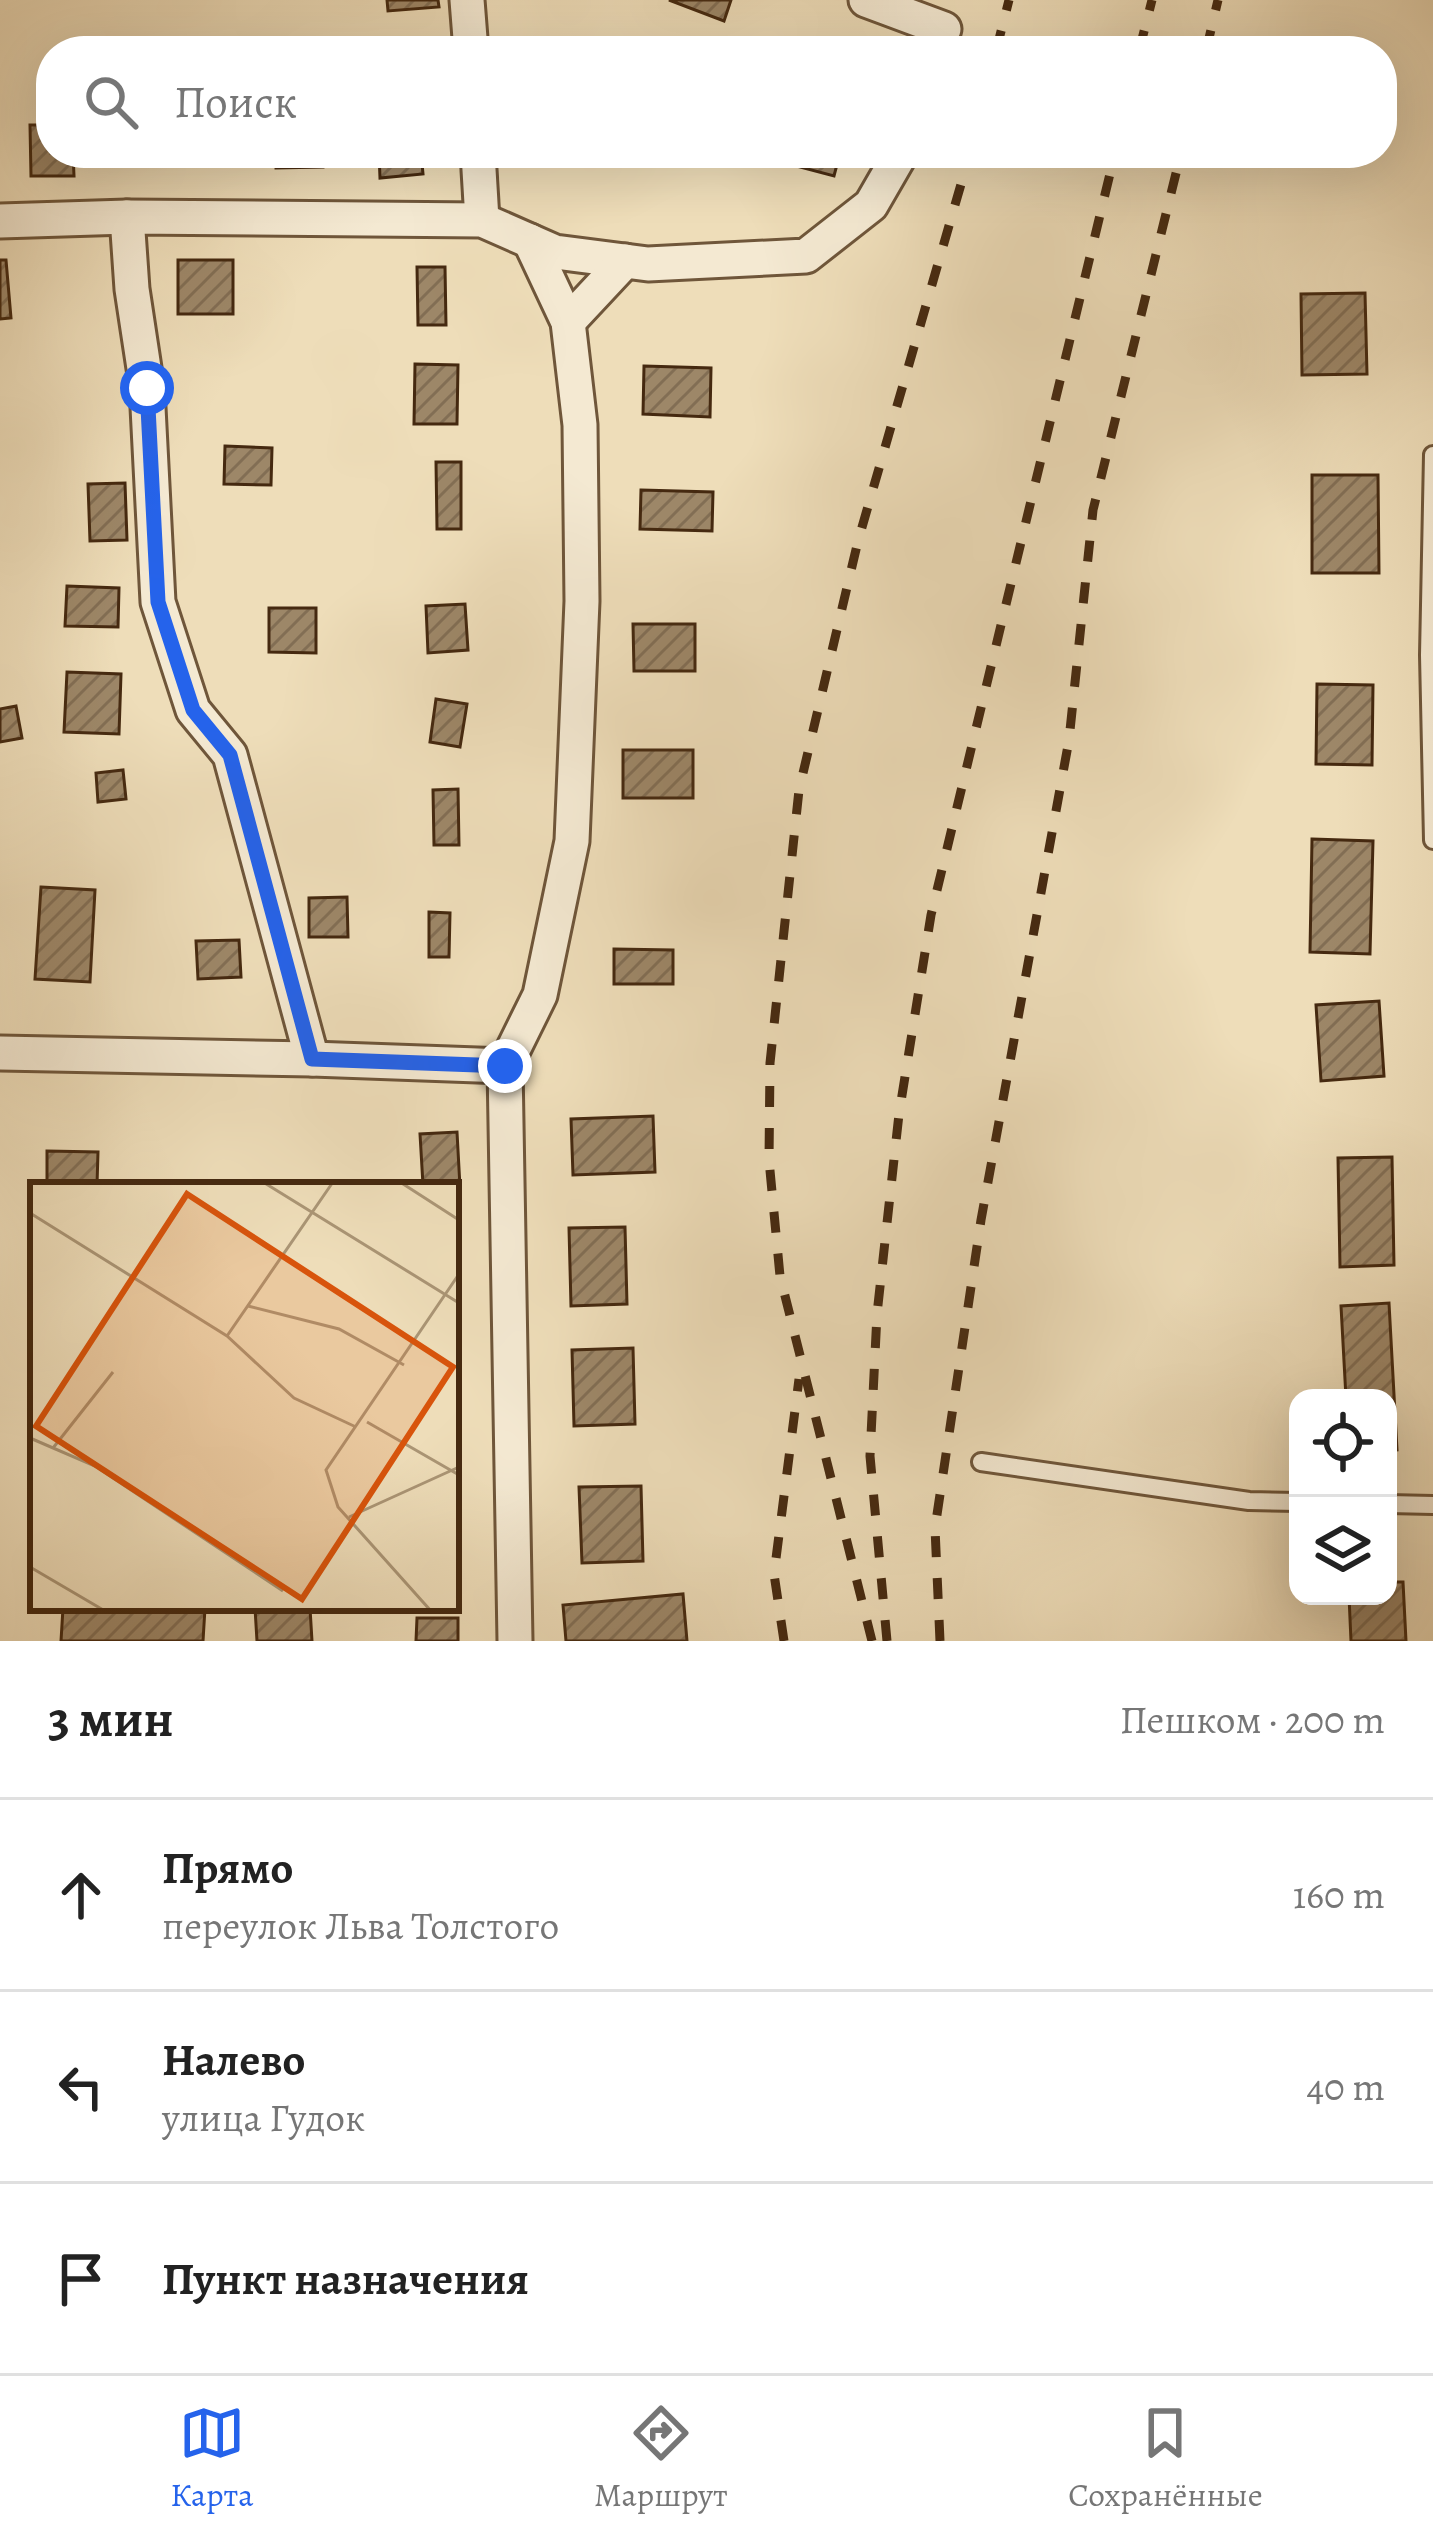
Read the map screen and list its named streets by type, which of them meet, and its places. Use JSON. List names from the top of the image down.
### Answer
{
  "page": {
    "search": "Поиск",
    "heading": ["3 мин", "Пешком · 200 m"],
    "list": [
      ["Прямо", "переулок Льва Толстого", "160 m"],
      ["Налево", "улица Гудок", "40 m"],
      "Пункт назначения"
    ],
    "nav": ["Карта", "Маршрут", "Сохранённые"]
  }
}
